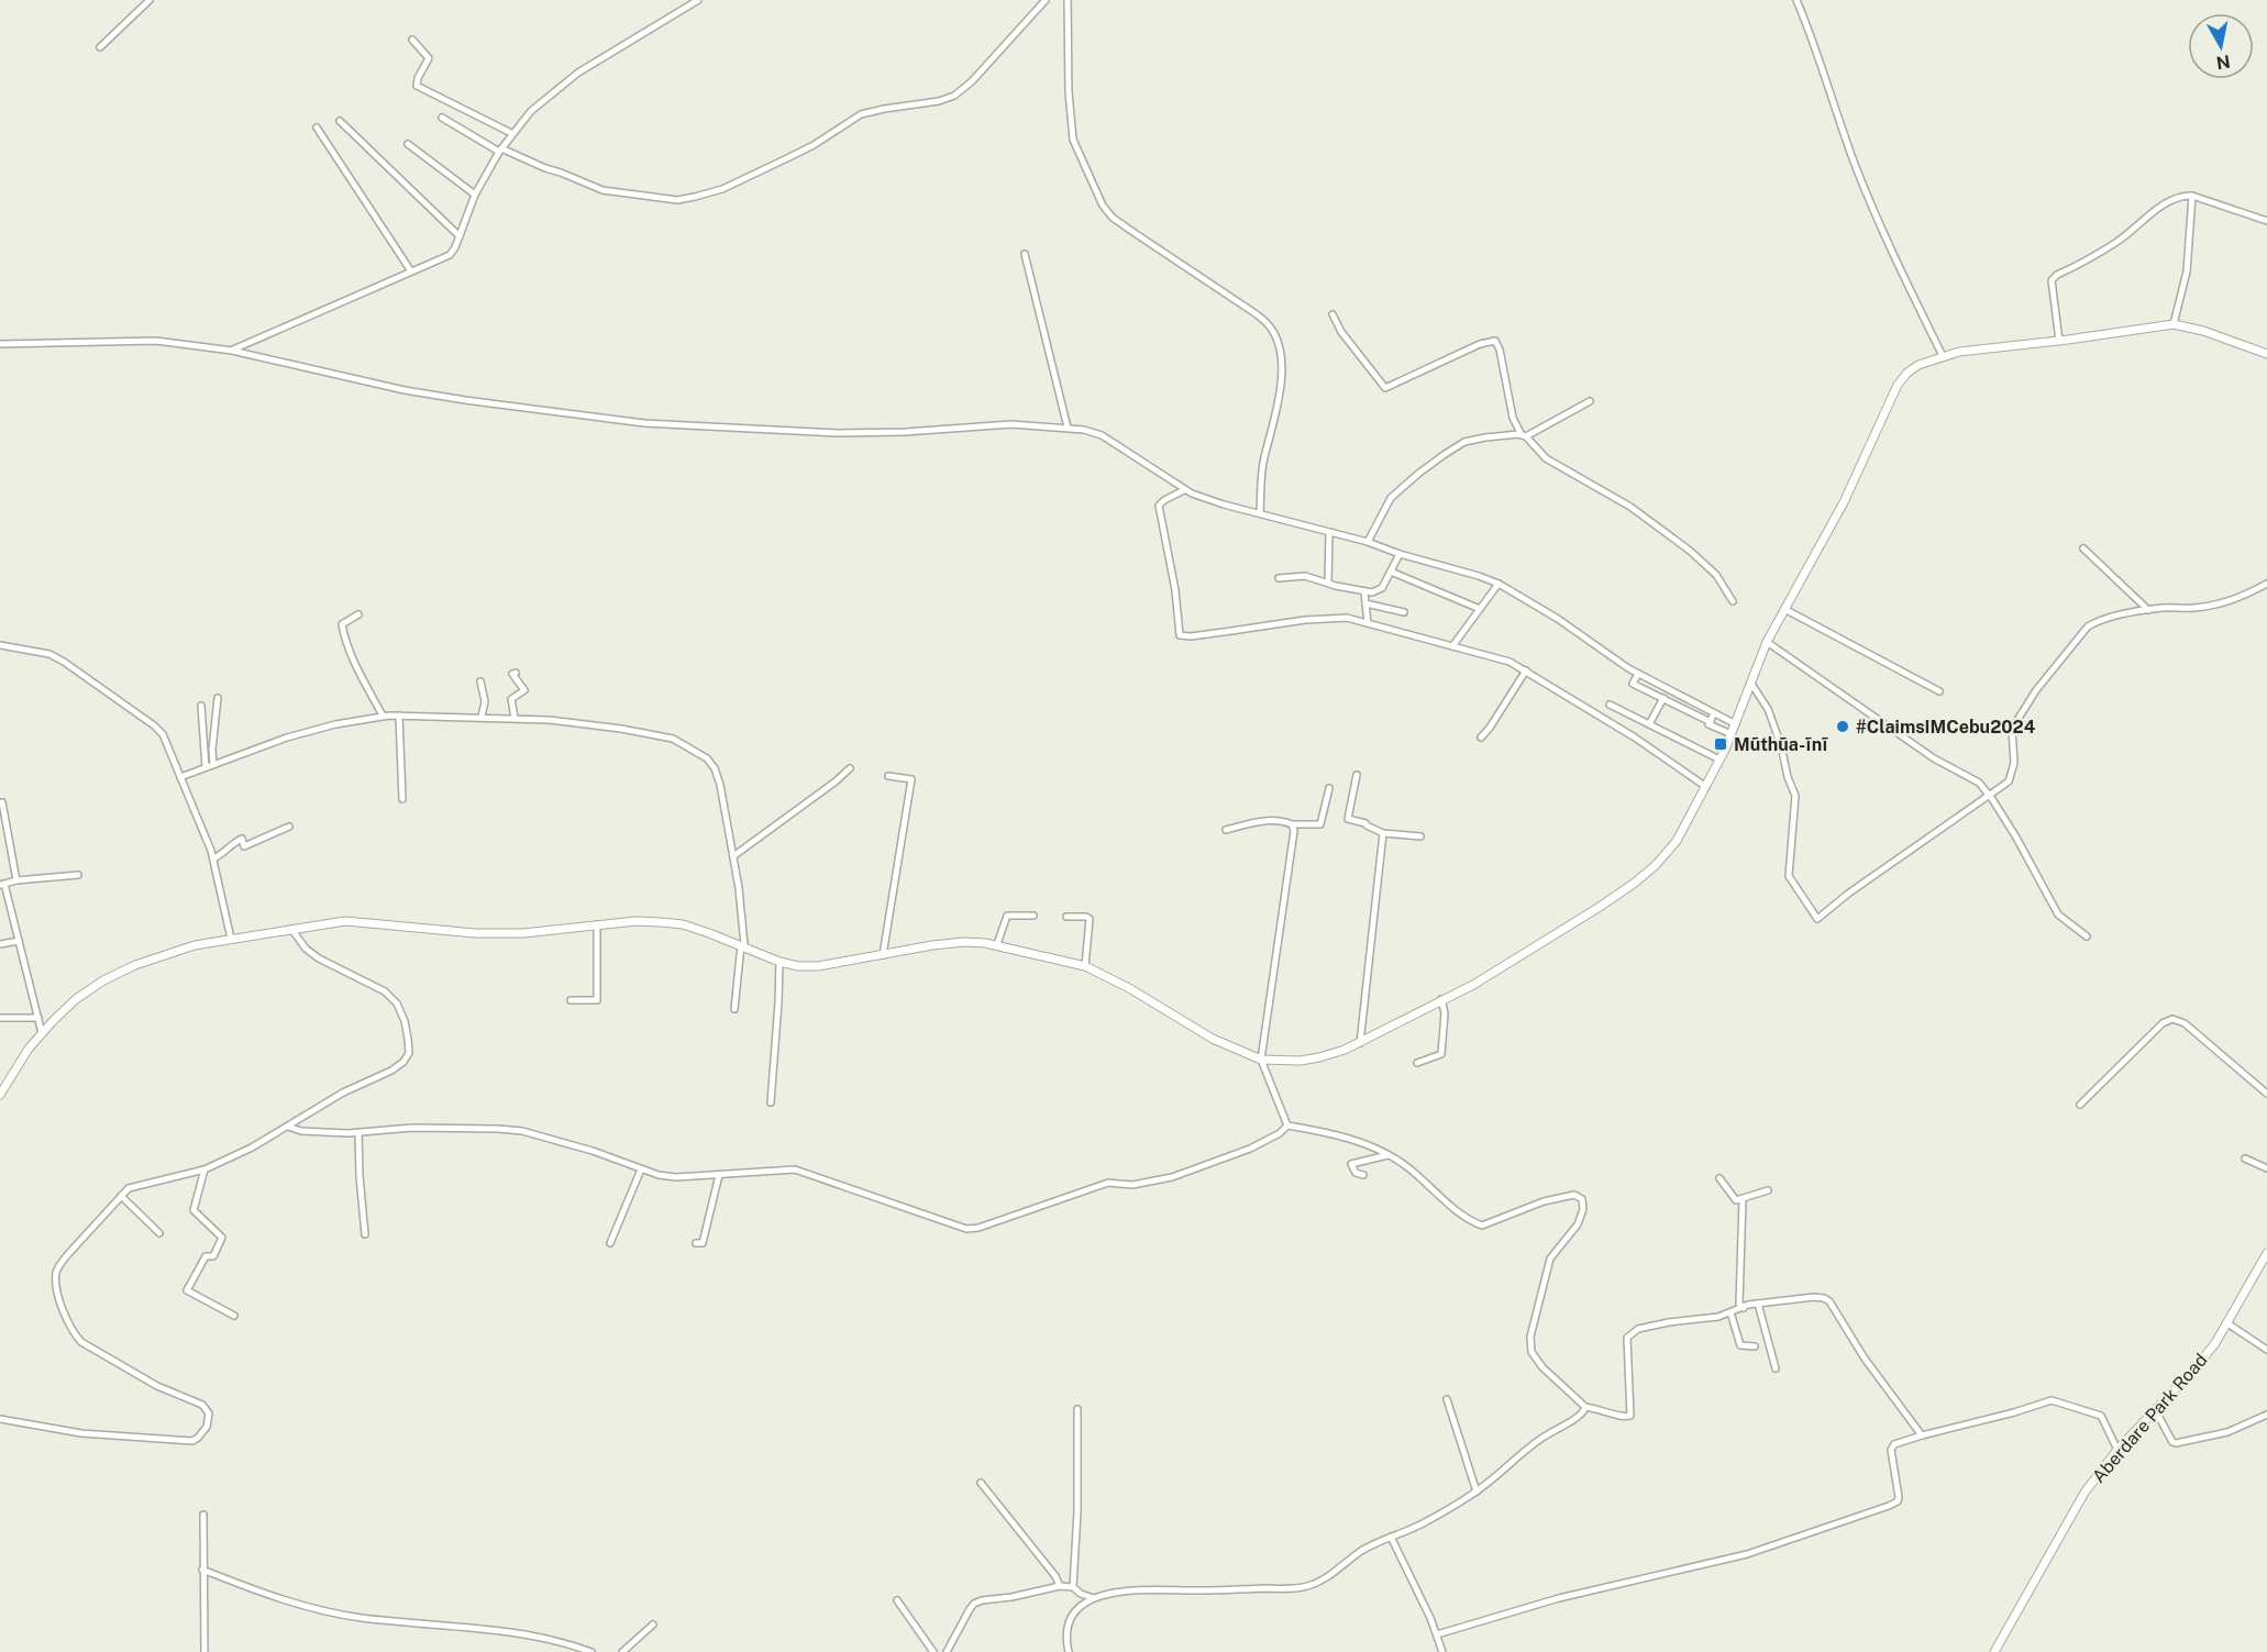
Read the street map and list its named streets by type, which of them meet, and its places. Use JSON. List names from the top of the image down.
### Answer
{
  "streets": {
    "street": ["Aberdare Park Road"]
  },
  "places": {
    "other": ["#ClaimsIMCebu2024"],
    "transit": ["Mũthũa-ĩnĩ"]
  },
  "north": "bottom"
}
